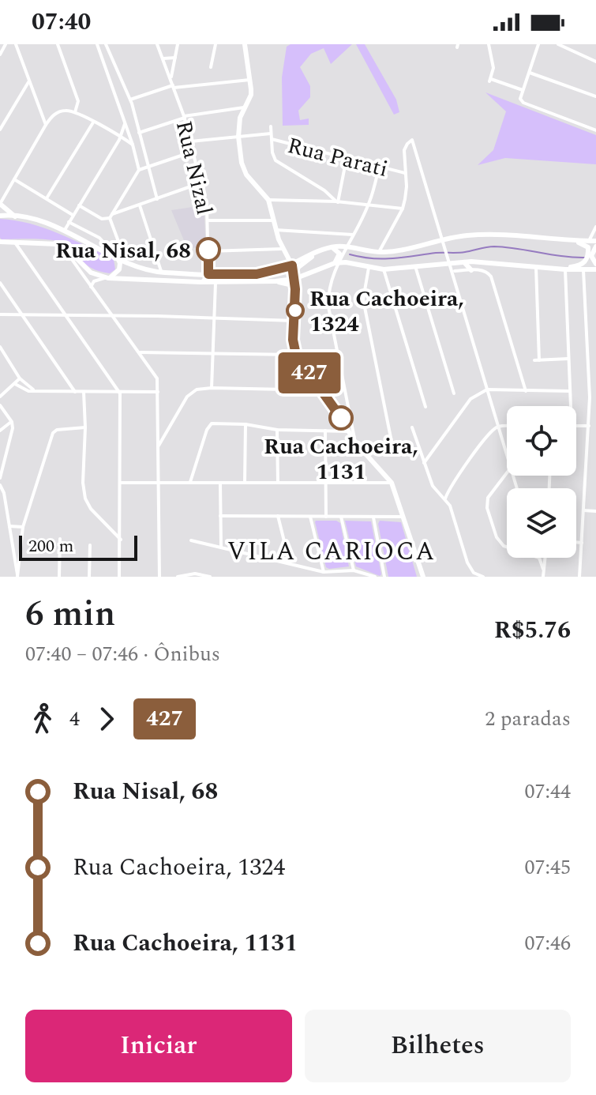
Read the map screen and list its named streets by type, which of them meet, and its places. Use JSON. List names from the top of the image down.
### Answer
{
  "streets": {
    "street": ["Rua Parati", "Rua Nizal"]
  },
  "districts": ["VILA CARIOCA"],
  "places": ["Rua Nisal, 68", "Rua Cachoeira, 1324", "Rua Cachoeira, 1131"],
  "lines": ["bus line 427"],
  "scale_bar": "200 m",
  "page": {
    "status": "07:40",
    "on_map": "427",
    "scale": "200 m",
    "heading": ["6 min", "07:40 – 07:46 · Ônibus", "R$5.76"],
    "legs": ["4", "427", "2 paradas"],
    "list": [
      {
        "name": "Rua Nisal, 68",
        "value": "07:44"
      },
      {
        "name": "Rua Cachoeira, 1324",
        "value": "07:45"
      },
      {
        "name": "Rua Cachoeira, 1131",
        "value": "07:46"
      }
    ],
    "buttons": ["Iniciar", "Bilhetes"]
  }
}
